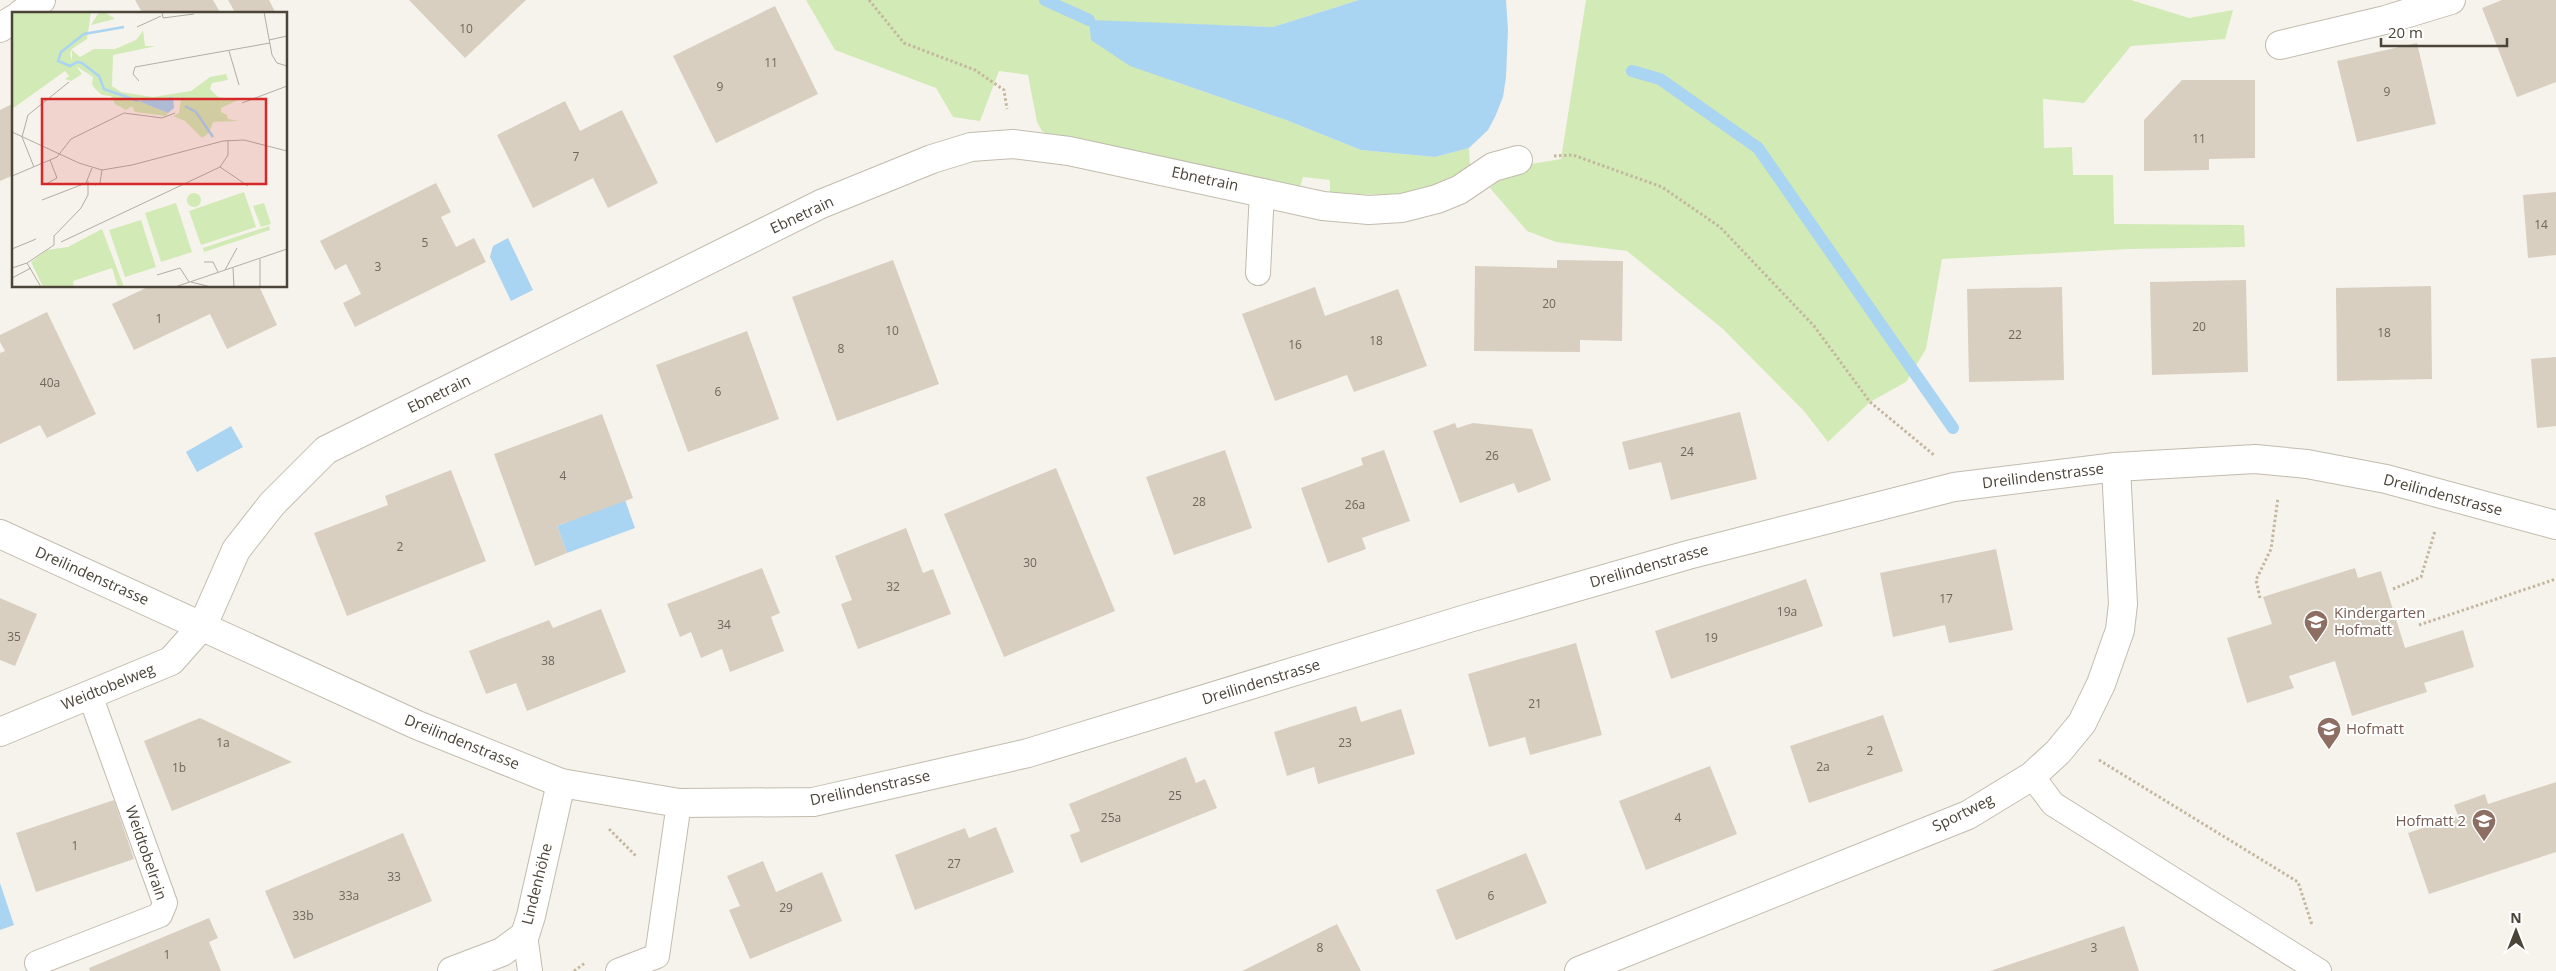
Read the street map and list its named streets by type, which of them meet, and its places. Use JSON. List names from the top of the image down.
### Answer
{
  "streets": {
    "street": [
      "Ebnetrain",
      "Dreilindenstrasse",
      "Weidtobelweg",
      "Sportweg",
      "Lindenhöhe"
    ],
    "lane": ["Weidtobelrain"]
  },
  "crossings": [
    ["Ebnetrain", "Dreilindenstrasse"],
    ["Ebnetrain", "Weidtobelweg"],
    ["Dreilindenstrasse", "Weidtobelweg"],
    ["Dreilindenstrasse", "Sportweg"],
    ["Dreilindenstrasse", "Lindenhöhe"],
    ["Weidtobelweg", "Weidtobelrain"]
  ],
  "places": {
    "school or university": ["Kindergarten Hofmatt", "Hofmatt", "Hofmatt 2"]
  },
  "house_numbers": [
    "10",
    "11",
    "9",
    "9",
    "11",
    "7",
    "14",
    "5",
    "3",
    "20",
    "1",
    "20",
    "10",
    "18",
    "22",
    "18",
    "16",
    "8",
    "40a",
    "6",
    "24",
    "26",
    "4",
    "28",
    "26a",
    "2",
    "30",
    "32",
    "17",
    "19a",
    "34",
    "35",
    "19",
    "38",
    "21",
    "1a",
    "23",
    "2",
    "2a",
    "1b",
    "25",
    "25a",
    "4",
    "1",
    "27",
    "33",
    "33a",
    "6",
    "29",
    "33b",
    "8",
    "3",
    "1"
  ],
  "scale_bar": "20 m",
  "north": "top"
}
